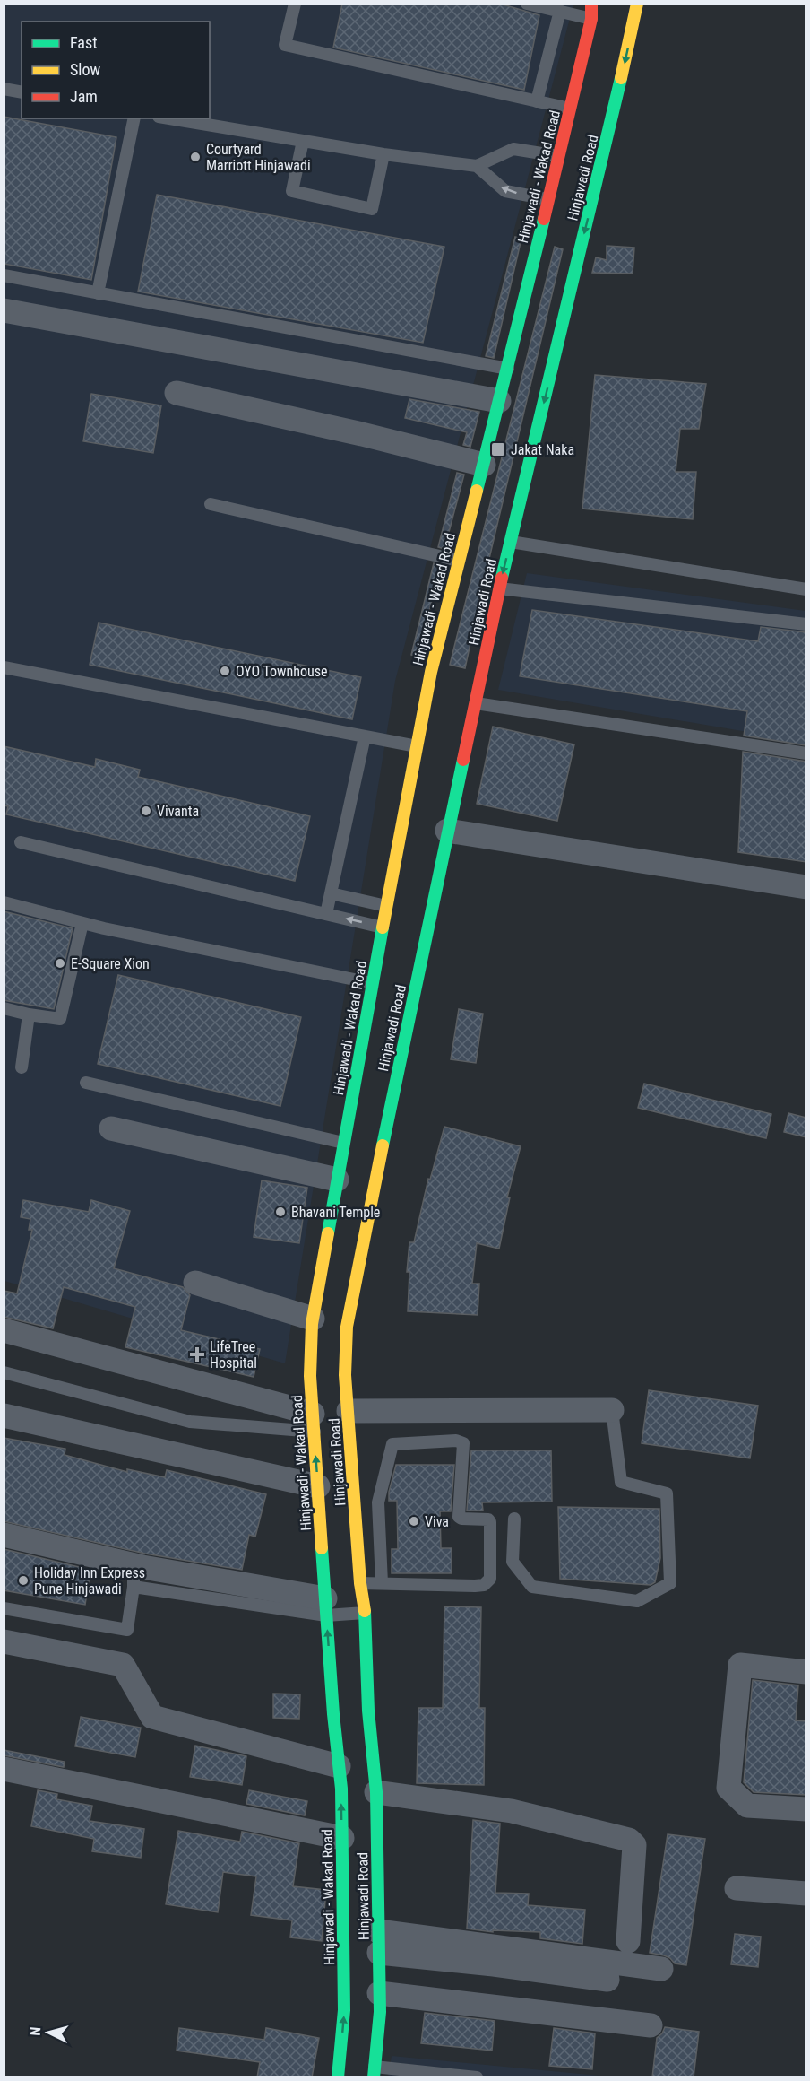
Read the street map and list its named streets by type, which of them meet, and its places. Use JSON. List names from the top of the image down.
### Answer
{
  "streets": {
    "main road": ["Hinjawadi - Wakad Road", "Hinjawadi Road"]
  },
  "places": {
    "other": [
      "Courtyard Marriott Hinjawadi",
      "OYO Townhouse",
      "Vivanta",
      "E-Square Xion",
      "Bhavani Temple",
      "Viva",
      "Holiday Inn Express Pune Hinjawadi"
    ],
    "transit": ["Jakat Naka"],
    "health": ["LifeTree Hospital"]
  },
  "legend": ["Fast", "Slow", "Jam"],
  "north": "left"
}
